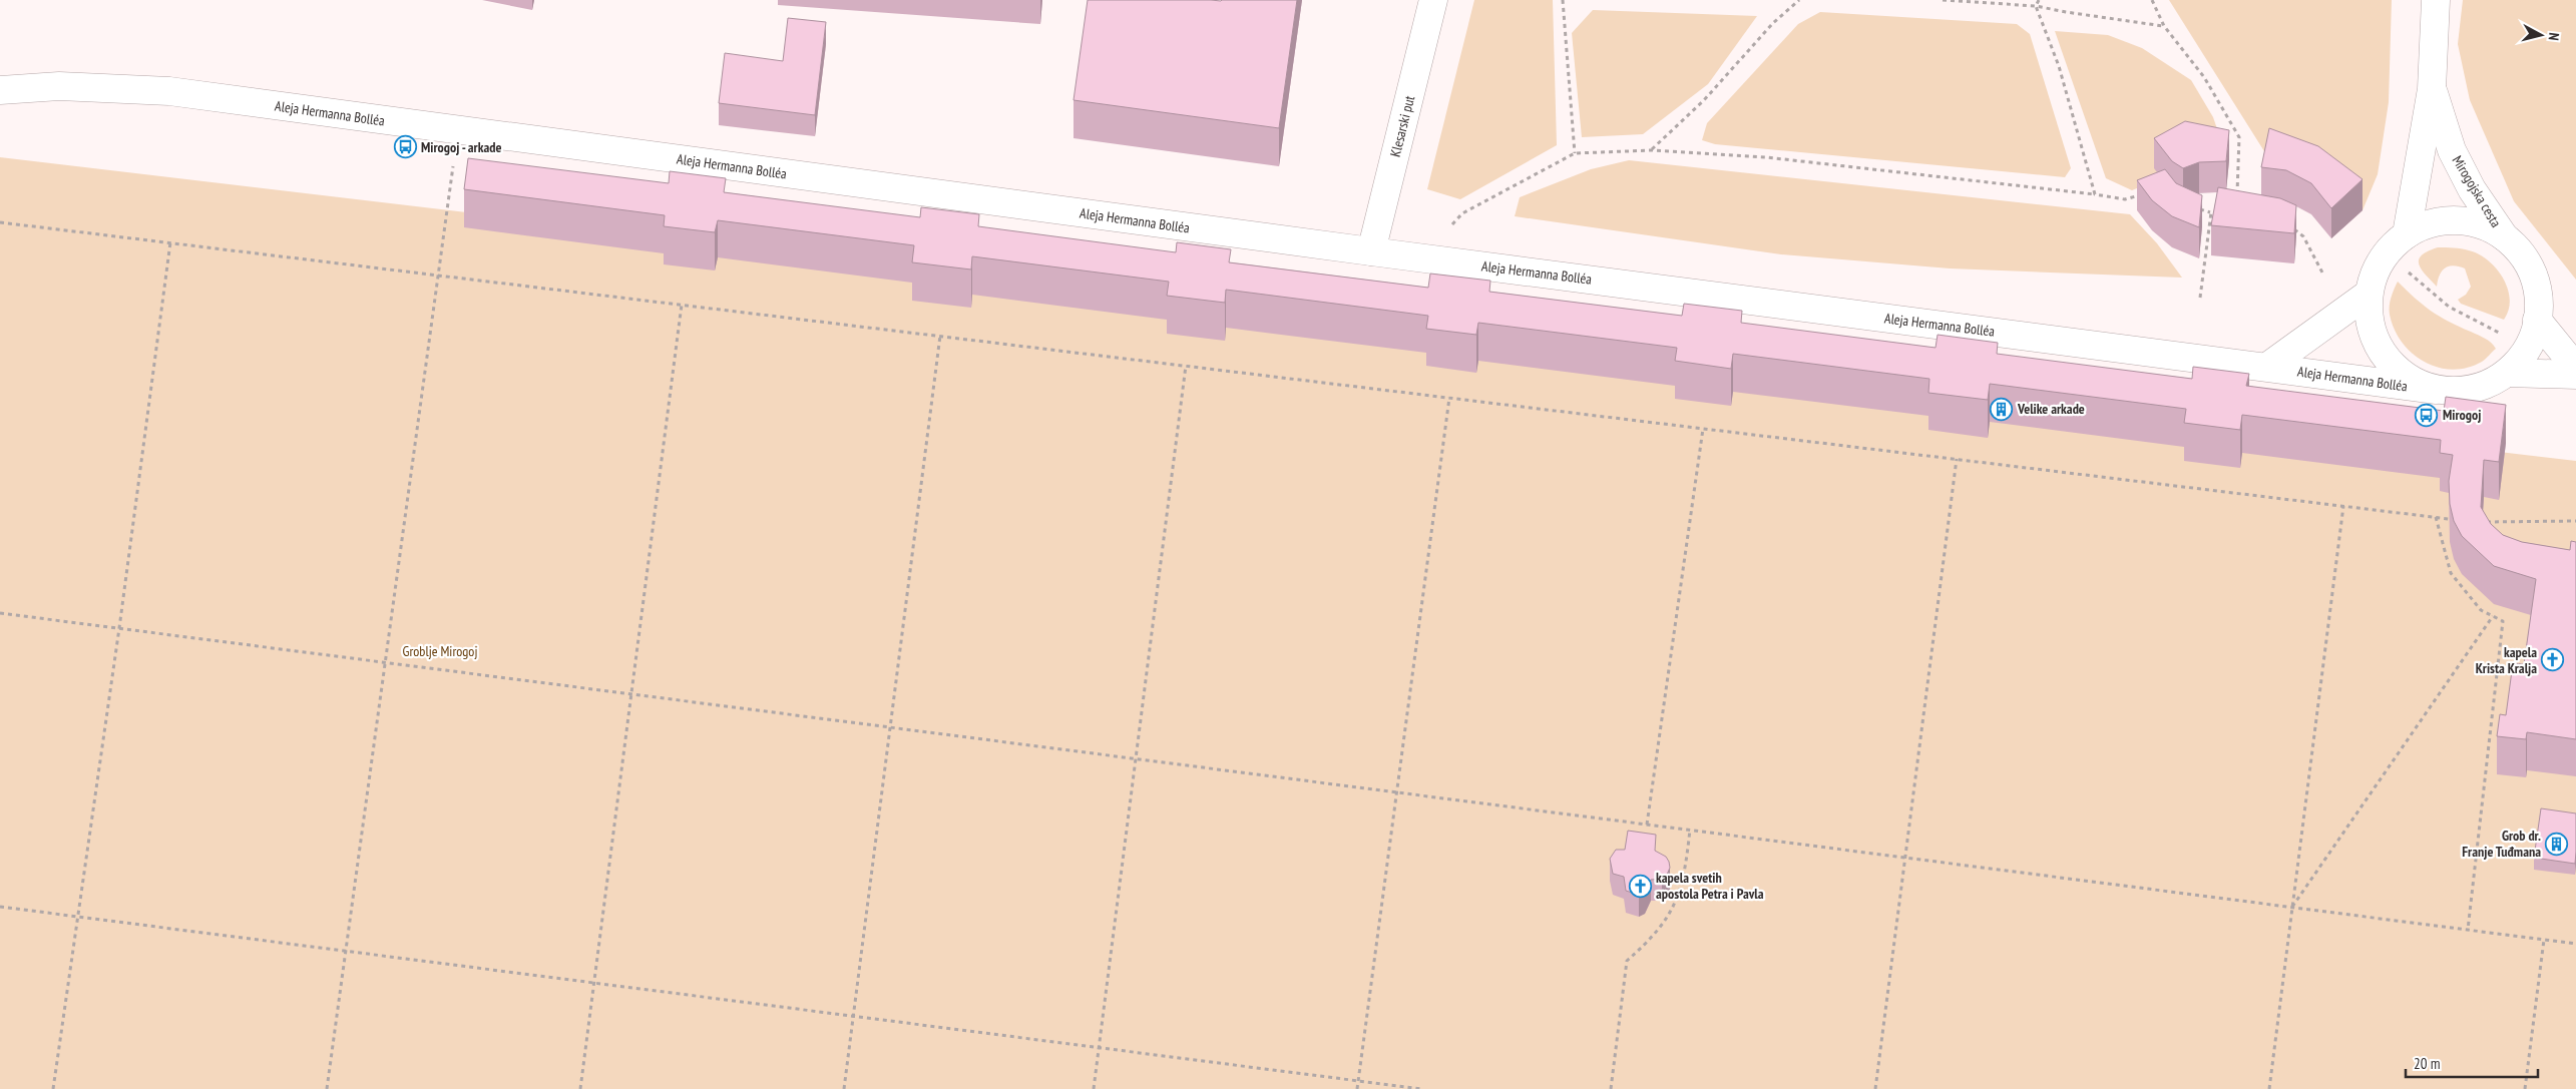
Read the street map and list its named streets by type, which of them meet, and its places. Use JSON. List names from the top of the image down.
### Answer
{
  "streets": {
    "main road": ["Aleja Hermanna Bolléa", "Klesarski put", "Mirogojska cesta"]
  },
  "crossings": [
    ["Aleja Hermanna Bolléa", "Klesarski put"],
    ["Aleja Hermanna Bolléa", "Mirogojska cesta"]
  ],
  "parks": ["Groblje Mirogoj"],
  "places": {
    "bus stop": ["Mirogoj - arkade", "Mirogoj"],
    "building": ["Velike arkade", "Grob dr. Franje Tuđmana"],
    "church": ["kapela Krista Kralja", "kapela svetih apostola Petra i Pavla"]
  },
  "scale_bar": "20 m",
  "north": "right"
}
